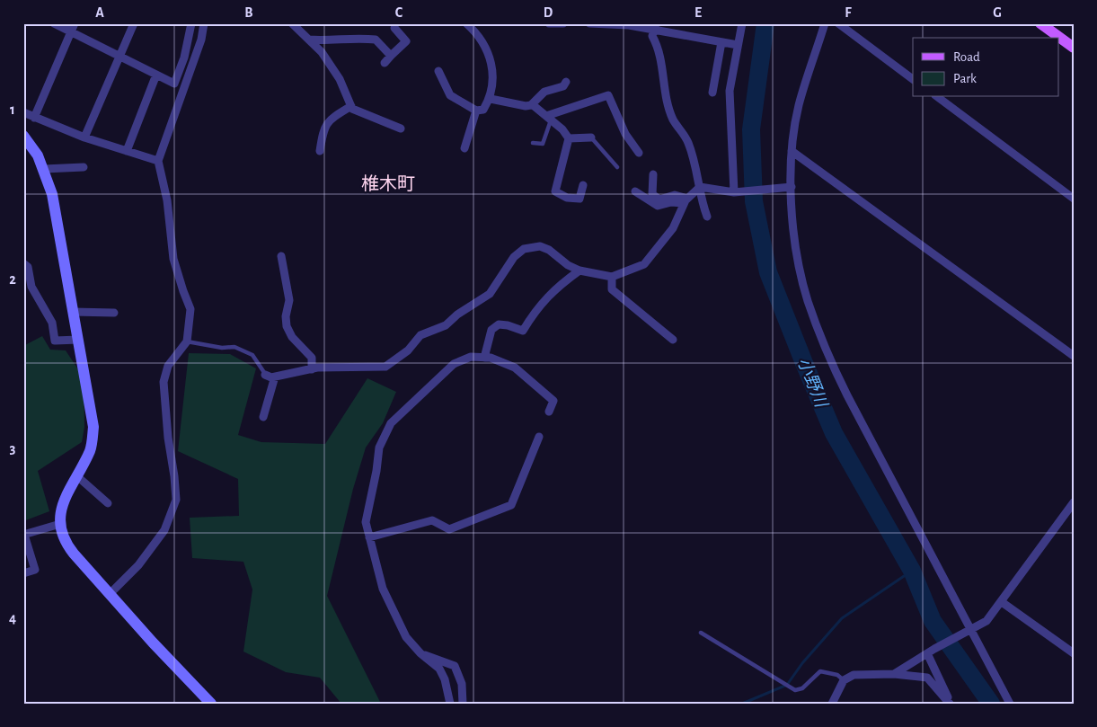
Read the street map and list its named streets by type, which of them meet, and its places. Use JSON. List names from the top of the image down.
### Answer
{
  "districts": ["椎木町"],
  "water": ["小野川"],
  "legend": ["Road", "Park"],
  "grid": {
    "columns": [
      "A",
      "B",
      "C",
      "D",
      "E",
      "F",
      "G"
    ],
    "rows": [
      "1",
      "2",
      "3",
      "4"
    ]
  }
}
